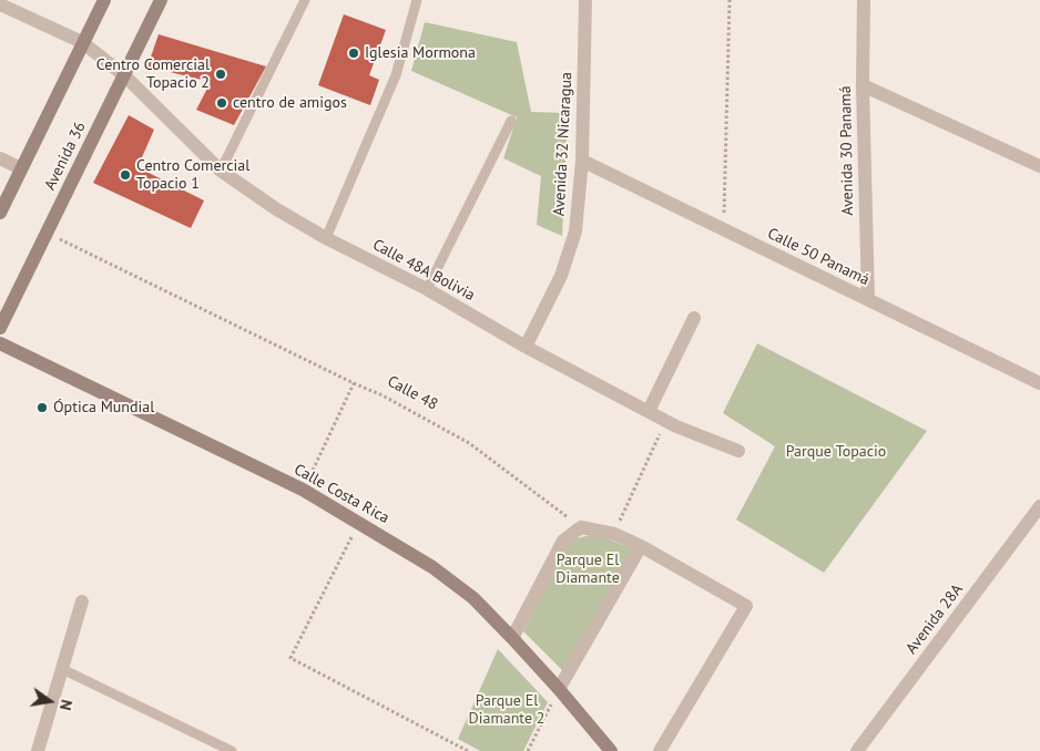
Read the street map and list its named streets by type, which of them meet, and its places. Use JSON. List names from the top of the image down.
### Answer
{
  "streets": {
    "main road": ["Avenida 36", "Calle Costa Rica"],
    "street": [
      "Avenida 32 Nicaragua",
      "Avenida 30 Panamá",
      "Calle 50 Panamá",
      "Calle 48A Bolivia",
      "Avenida 28A"
    ],
    "path": ["Calle 48"]
  },
  "crossings": [
    ["Avenida 32 Nicaragua", "Calle 50 Panamá"],
    ["Avenida 32 Nicaragua", "Calle 48A Bolivia"],
    ["Avenida 30 Panamá", "Calle 50 Panamá"],
    ["Avenida 36", "Calle 48A Bolivia"],
    ["Avenida 36", "Calle 48"]
  ],
  "parks": ["Parque Topacio", "Parque El Diamante", "Parque El Diamante 2"],
  "places": [
    "Iglesia Mormona",
    "Centro Comercial Topacio 2",
    "centro de amigos",
    "Centro Comercial Topacio 1",
    "Óptica Mundial"
  ],
  "north": "right"
}
